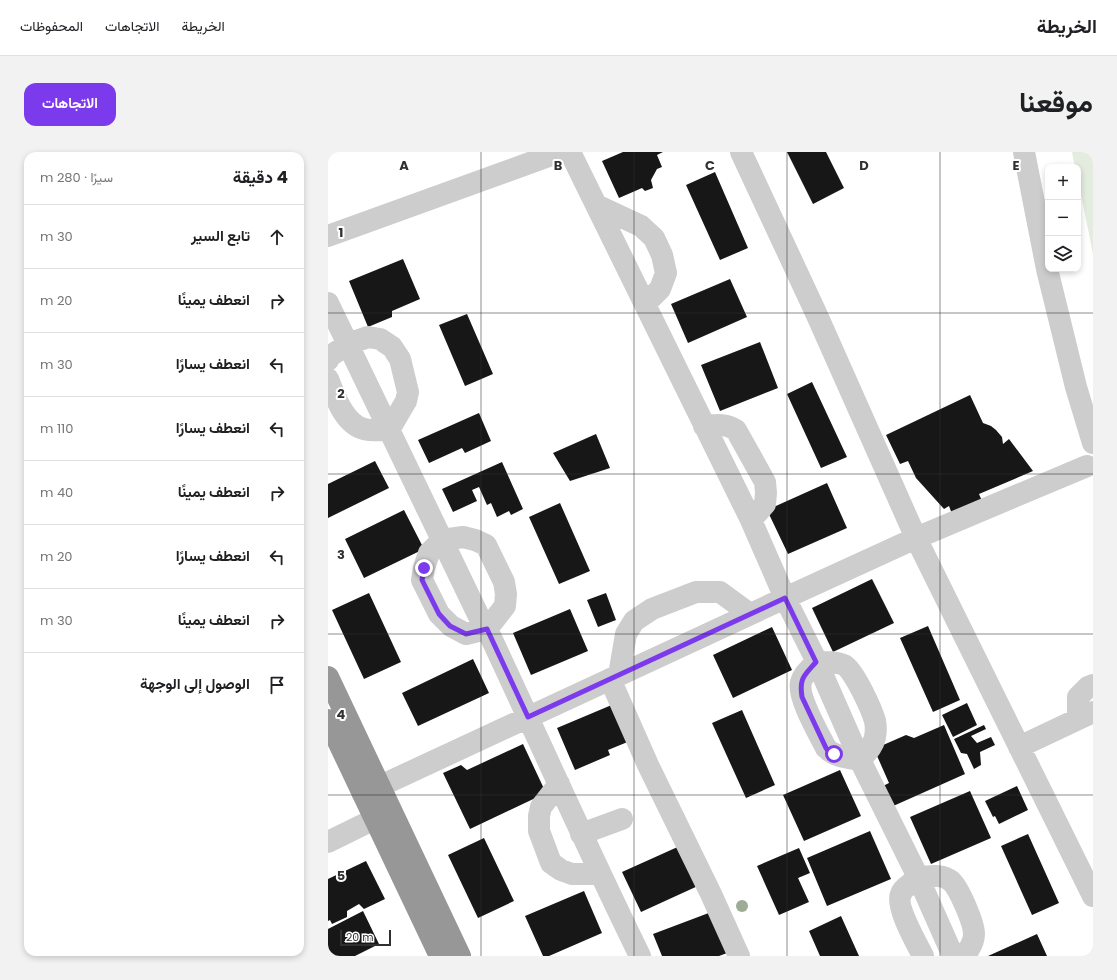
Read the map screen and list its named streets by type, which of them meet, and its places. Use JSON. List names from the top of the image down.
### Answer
{
  "scale_bar": "20 m",
  "page": {
    "header": "الخريطة",
    "nav": ["الخريطة", "الاتجاهات", "المحفوظات"],
    "title": "موقعنا",
    "buttons": "الاتجاهات",
    "heading": ["4 دقيقة", "سيرًا · 280 m"],
    "map_buttons": ["+", "−"],
    "list": [
      ["تابع السير", "30 m"],
      ["انعطف يمينًا", "20 m"],
      ["انعطف يسارًا", "30 m"],
      ["انعطف يسارًا", "110 m"],
      ["انعطف يمينًا", "40 m"],
      ["انعطف يسارًا", "20 m"],
      ["انعطف يمينًا", "30 m"],
      "الوصول إلى الوجهة"
    ],
    "scale": "20 m"
  },
  "grid": {
    "columns": [
      "A",
      "B",
      "C",
      "D",
      "E"
    ],
    "rows": [
      "1",
      "2",
      "3",
      "4",
      "5"
    ]
  }
}
